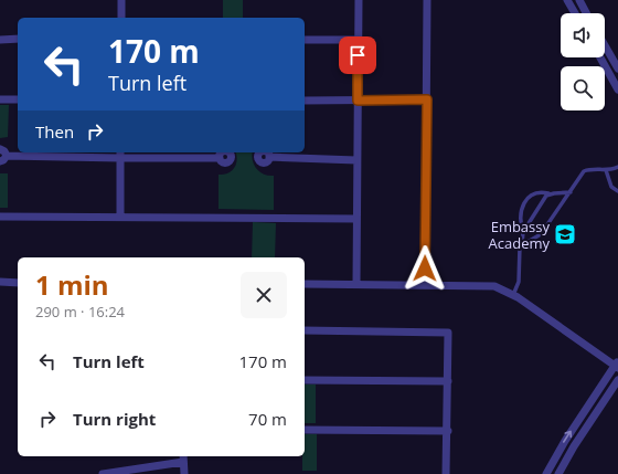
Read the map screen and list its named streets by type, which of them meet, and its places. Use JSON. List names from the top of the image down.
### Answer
{
  "places": {
    "school or university": ["Embassy Academy"]
  },
  "page": {
    "turn": ["170 m", "Turn left"],
    "then": "Then",
    "heading": ["1 min", "290 m · 16:24"],
    "list": [
      {
        "name": "Turn left",
        "value": "170 m"
      },
      {
        "name": "Turn right",
        "value": "70 m"
      }
    ]
  }
}
